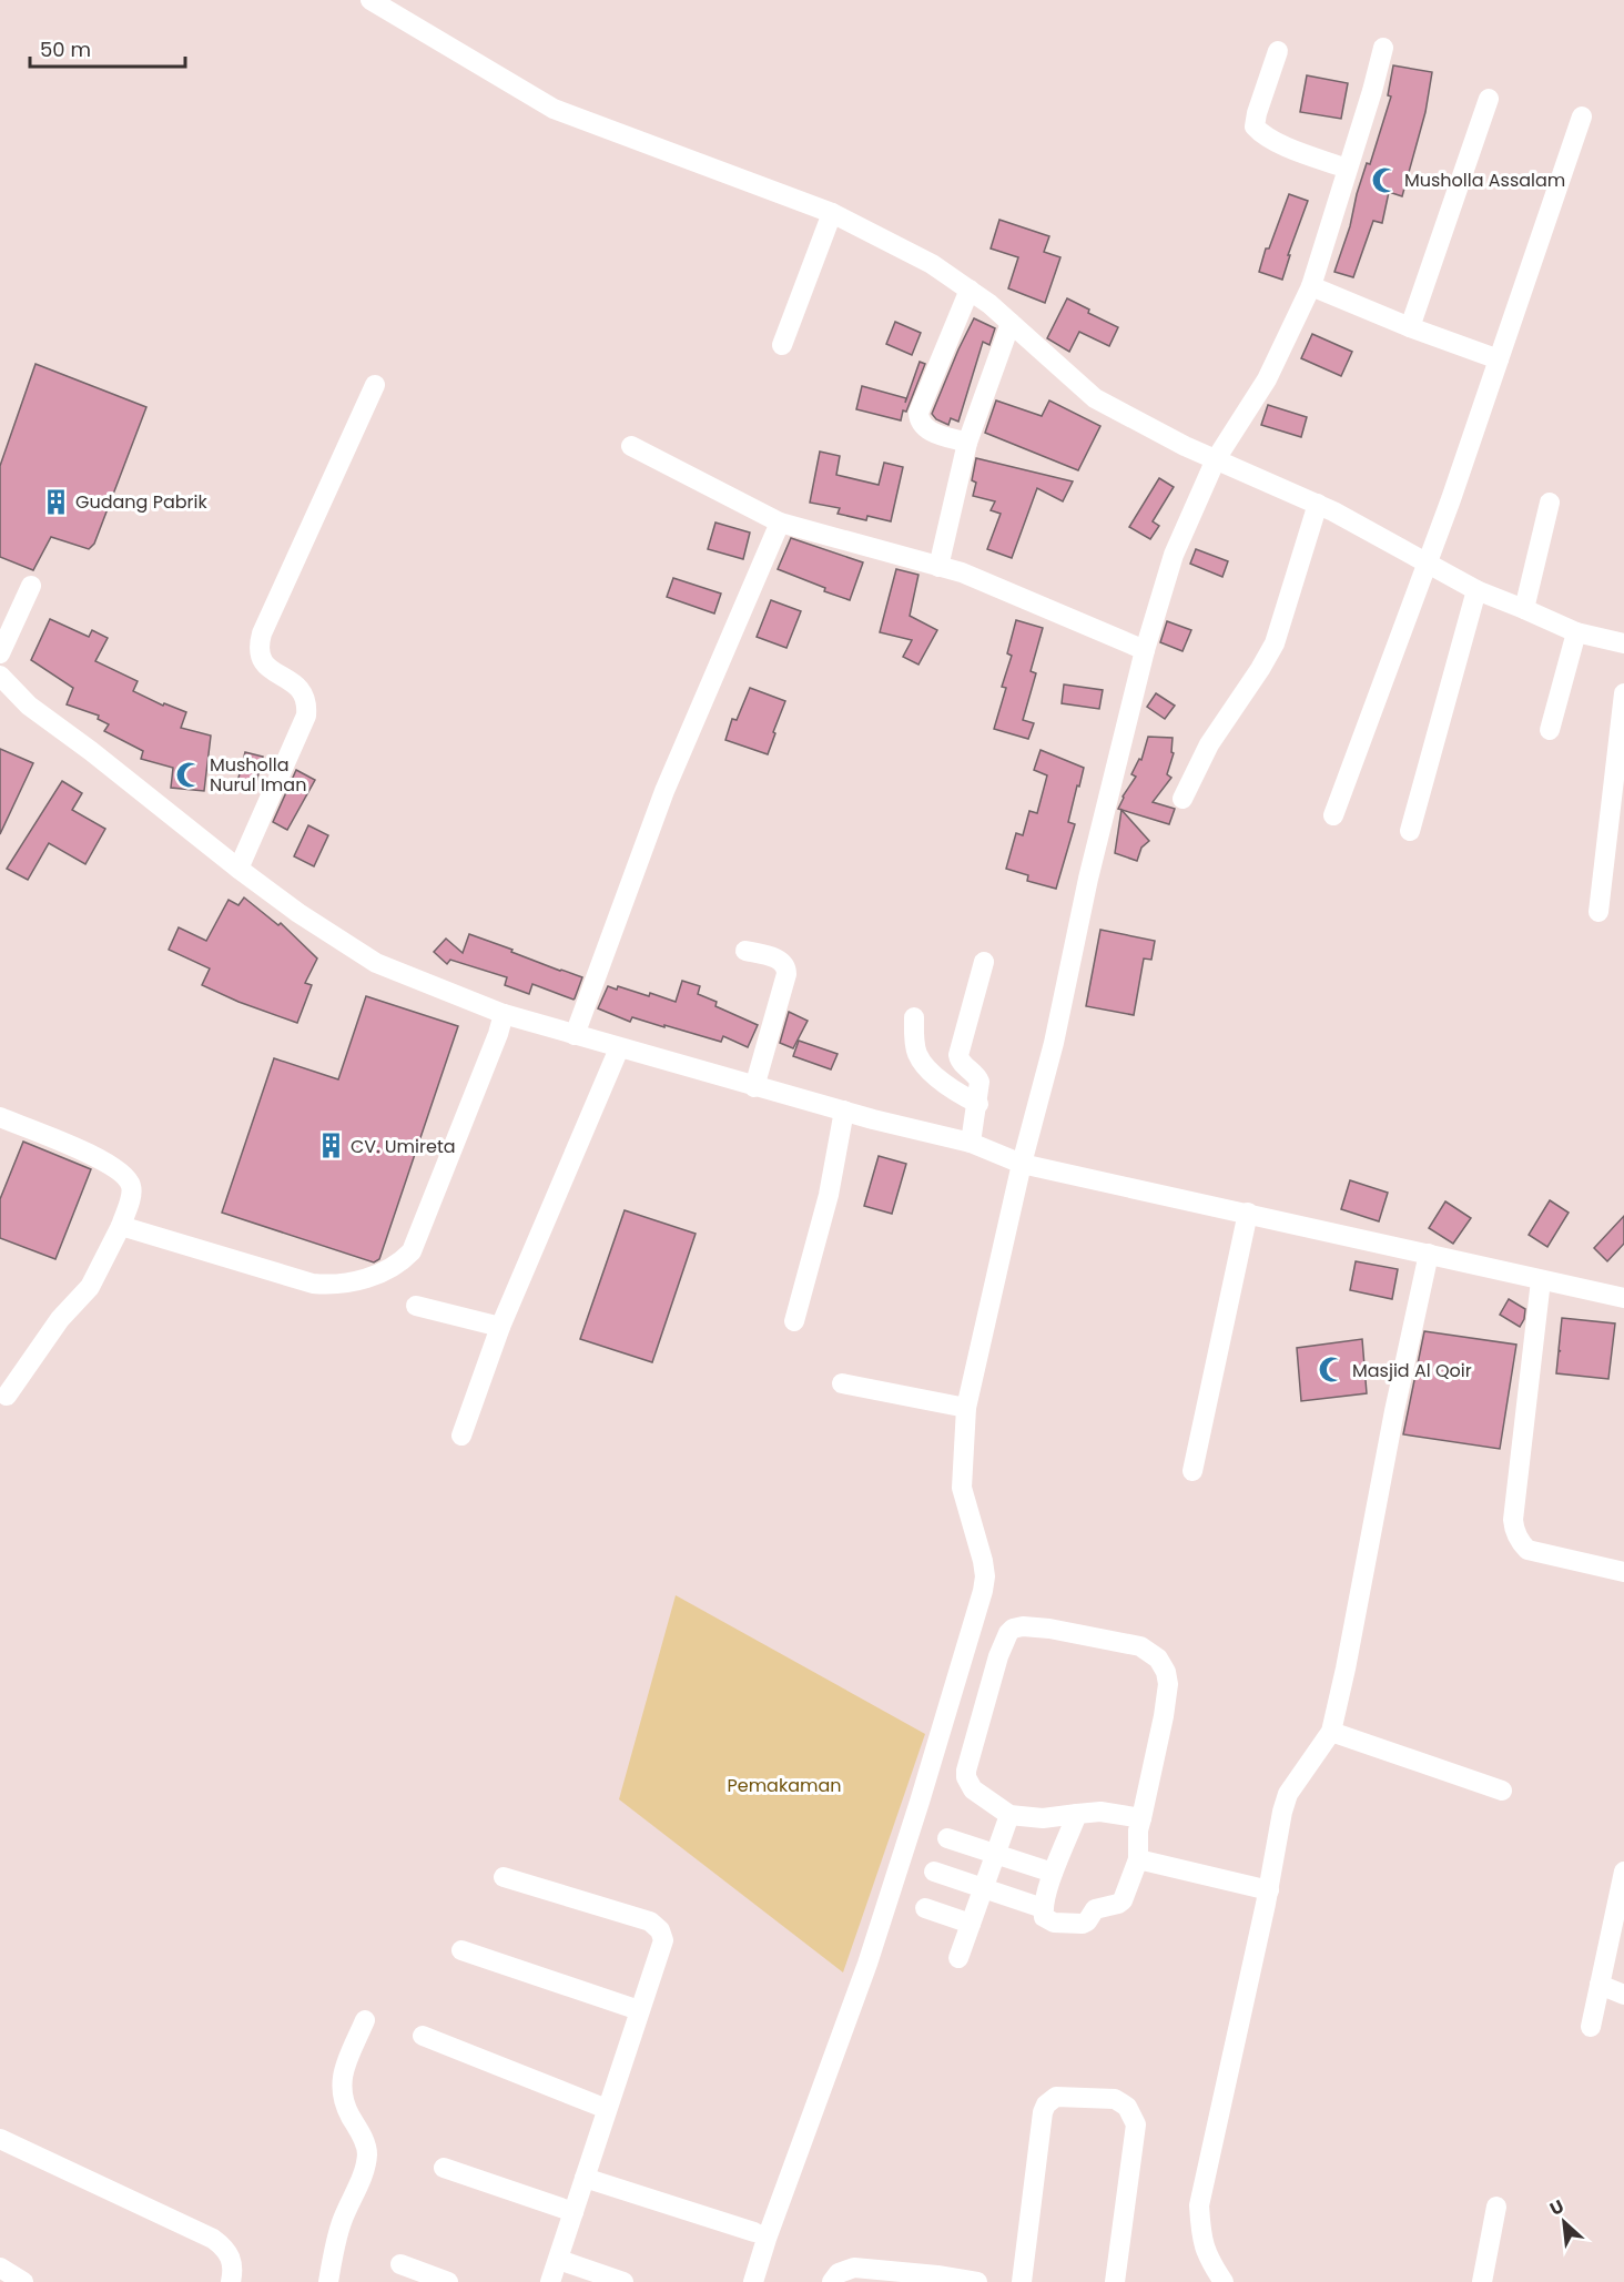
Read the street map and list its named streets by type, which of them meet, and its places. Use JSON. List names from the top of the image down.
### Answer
{
  "parks": ["Pemakaman"],
  "places": {
    "mosque": ["Musholla Assalam", "Musholla Nurul Iman", "Masjid Al Qoir"],
    "building": ["Gudang Pabrik", "CV. Umireta"]
  },
  "scale_bar": "50 m",
  "north": "top left"
}
